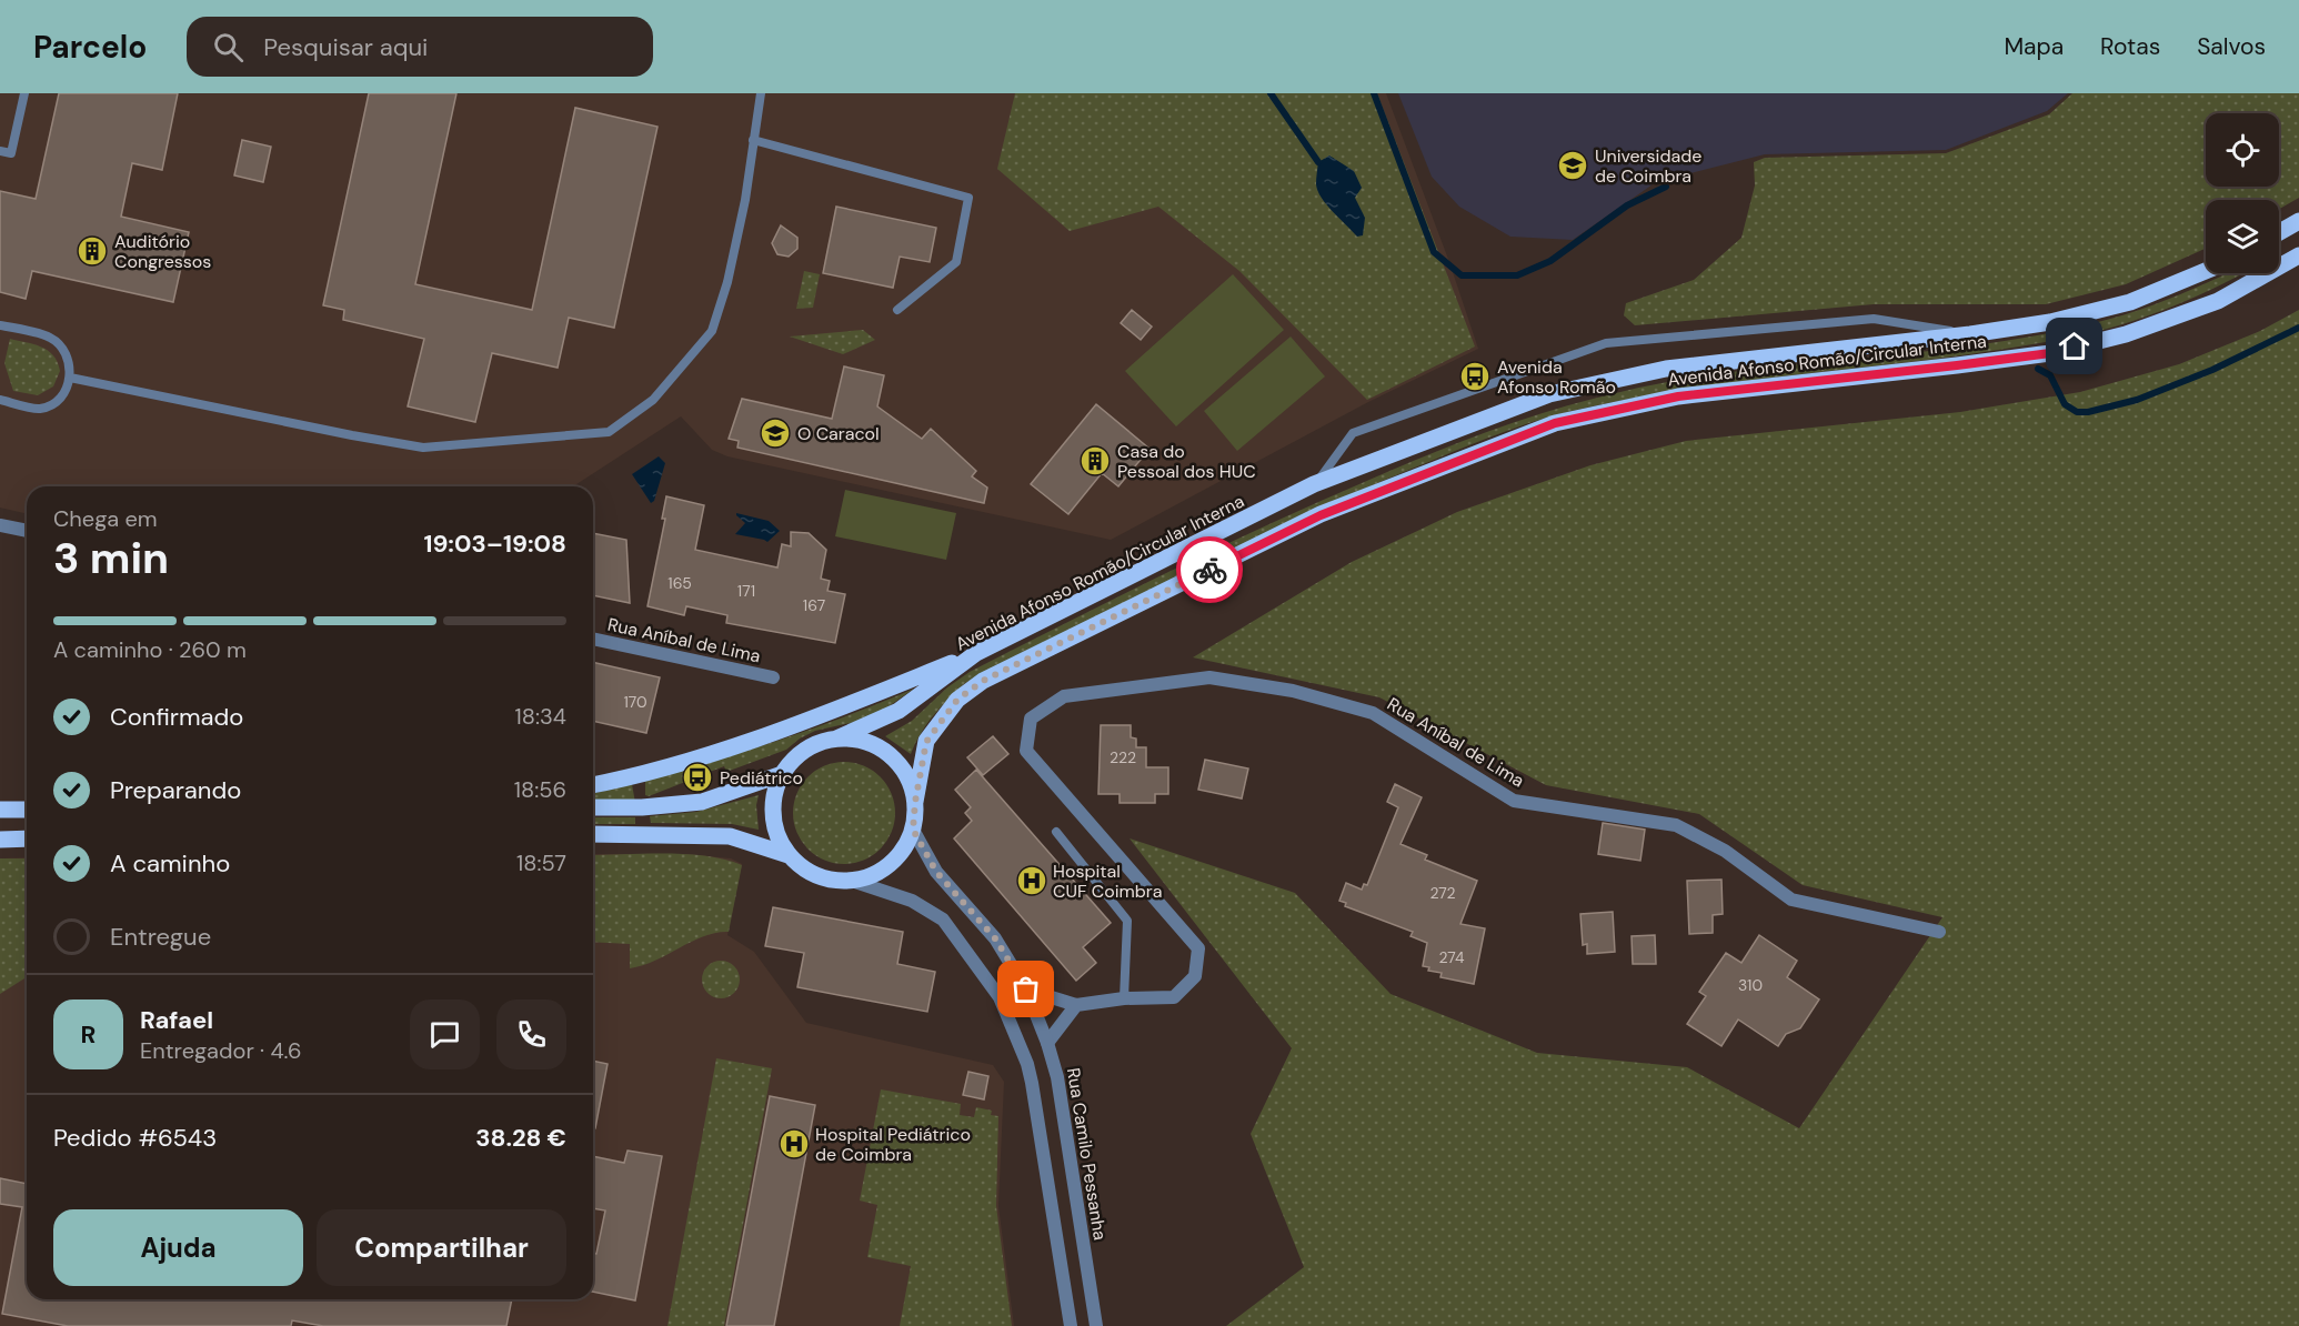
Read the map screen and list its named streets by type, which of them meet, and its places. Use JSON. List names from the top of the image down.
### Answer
{
  "streets": {
    "main road": ["Avenida Afonso Romão/Circular Interna"],
    "street": ["Rua Aníbal de Lima", "Rua Camilo Pessanha"]
  },
  "crossings": [
    ["Avenida Afonso Romão/Circular Interna", "Rua Camilo Pessanha"]
  ],
  "places": {
    "school or university": ["Universidade de Coimbra", "O Caracol"],
    "building": ["Auditório Congressos", "Casa do Pessoal dos HUC"],
    "bus stop": ["Avenida Afonso Romão", "Pediátrico"],
    "hospital": ["Hospital CUF Coimbra", "Hospital Pediátrico de Coimbra"]
  },
  "house_numbers": [
    "165",
    "171",
    "167",
    "170",
    "222",
    "272",
    "274",
    "310"
  ],
  "page": {
    "header": "Parcelo",
    "search": "Pesquisar aqui",
    "nav": ["Mapa", "Rotas", "Salvos"],
    "heading": ["3 min", "Chega em", "19:03–19:08"],
    "panel": [
      "Rafael",
      "Entregador · 4.6",
      "Pedido #6543",
      "38.28 €"
    ],
    "bar": "A caminho · 260 m",
    "list": [
      ["Confirmado", "18:34"],
      ["Preparando", "18:56"],
      ["A caminho", "18:57"],
      "Entregue"
    ],
    "round": "R",
    "buttons": ["Ajuda", "Compartilhar"]
  }
}
